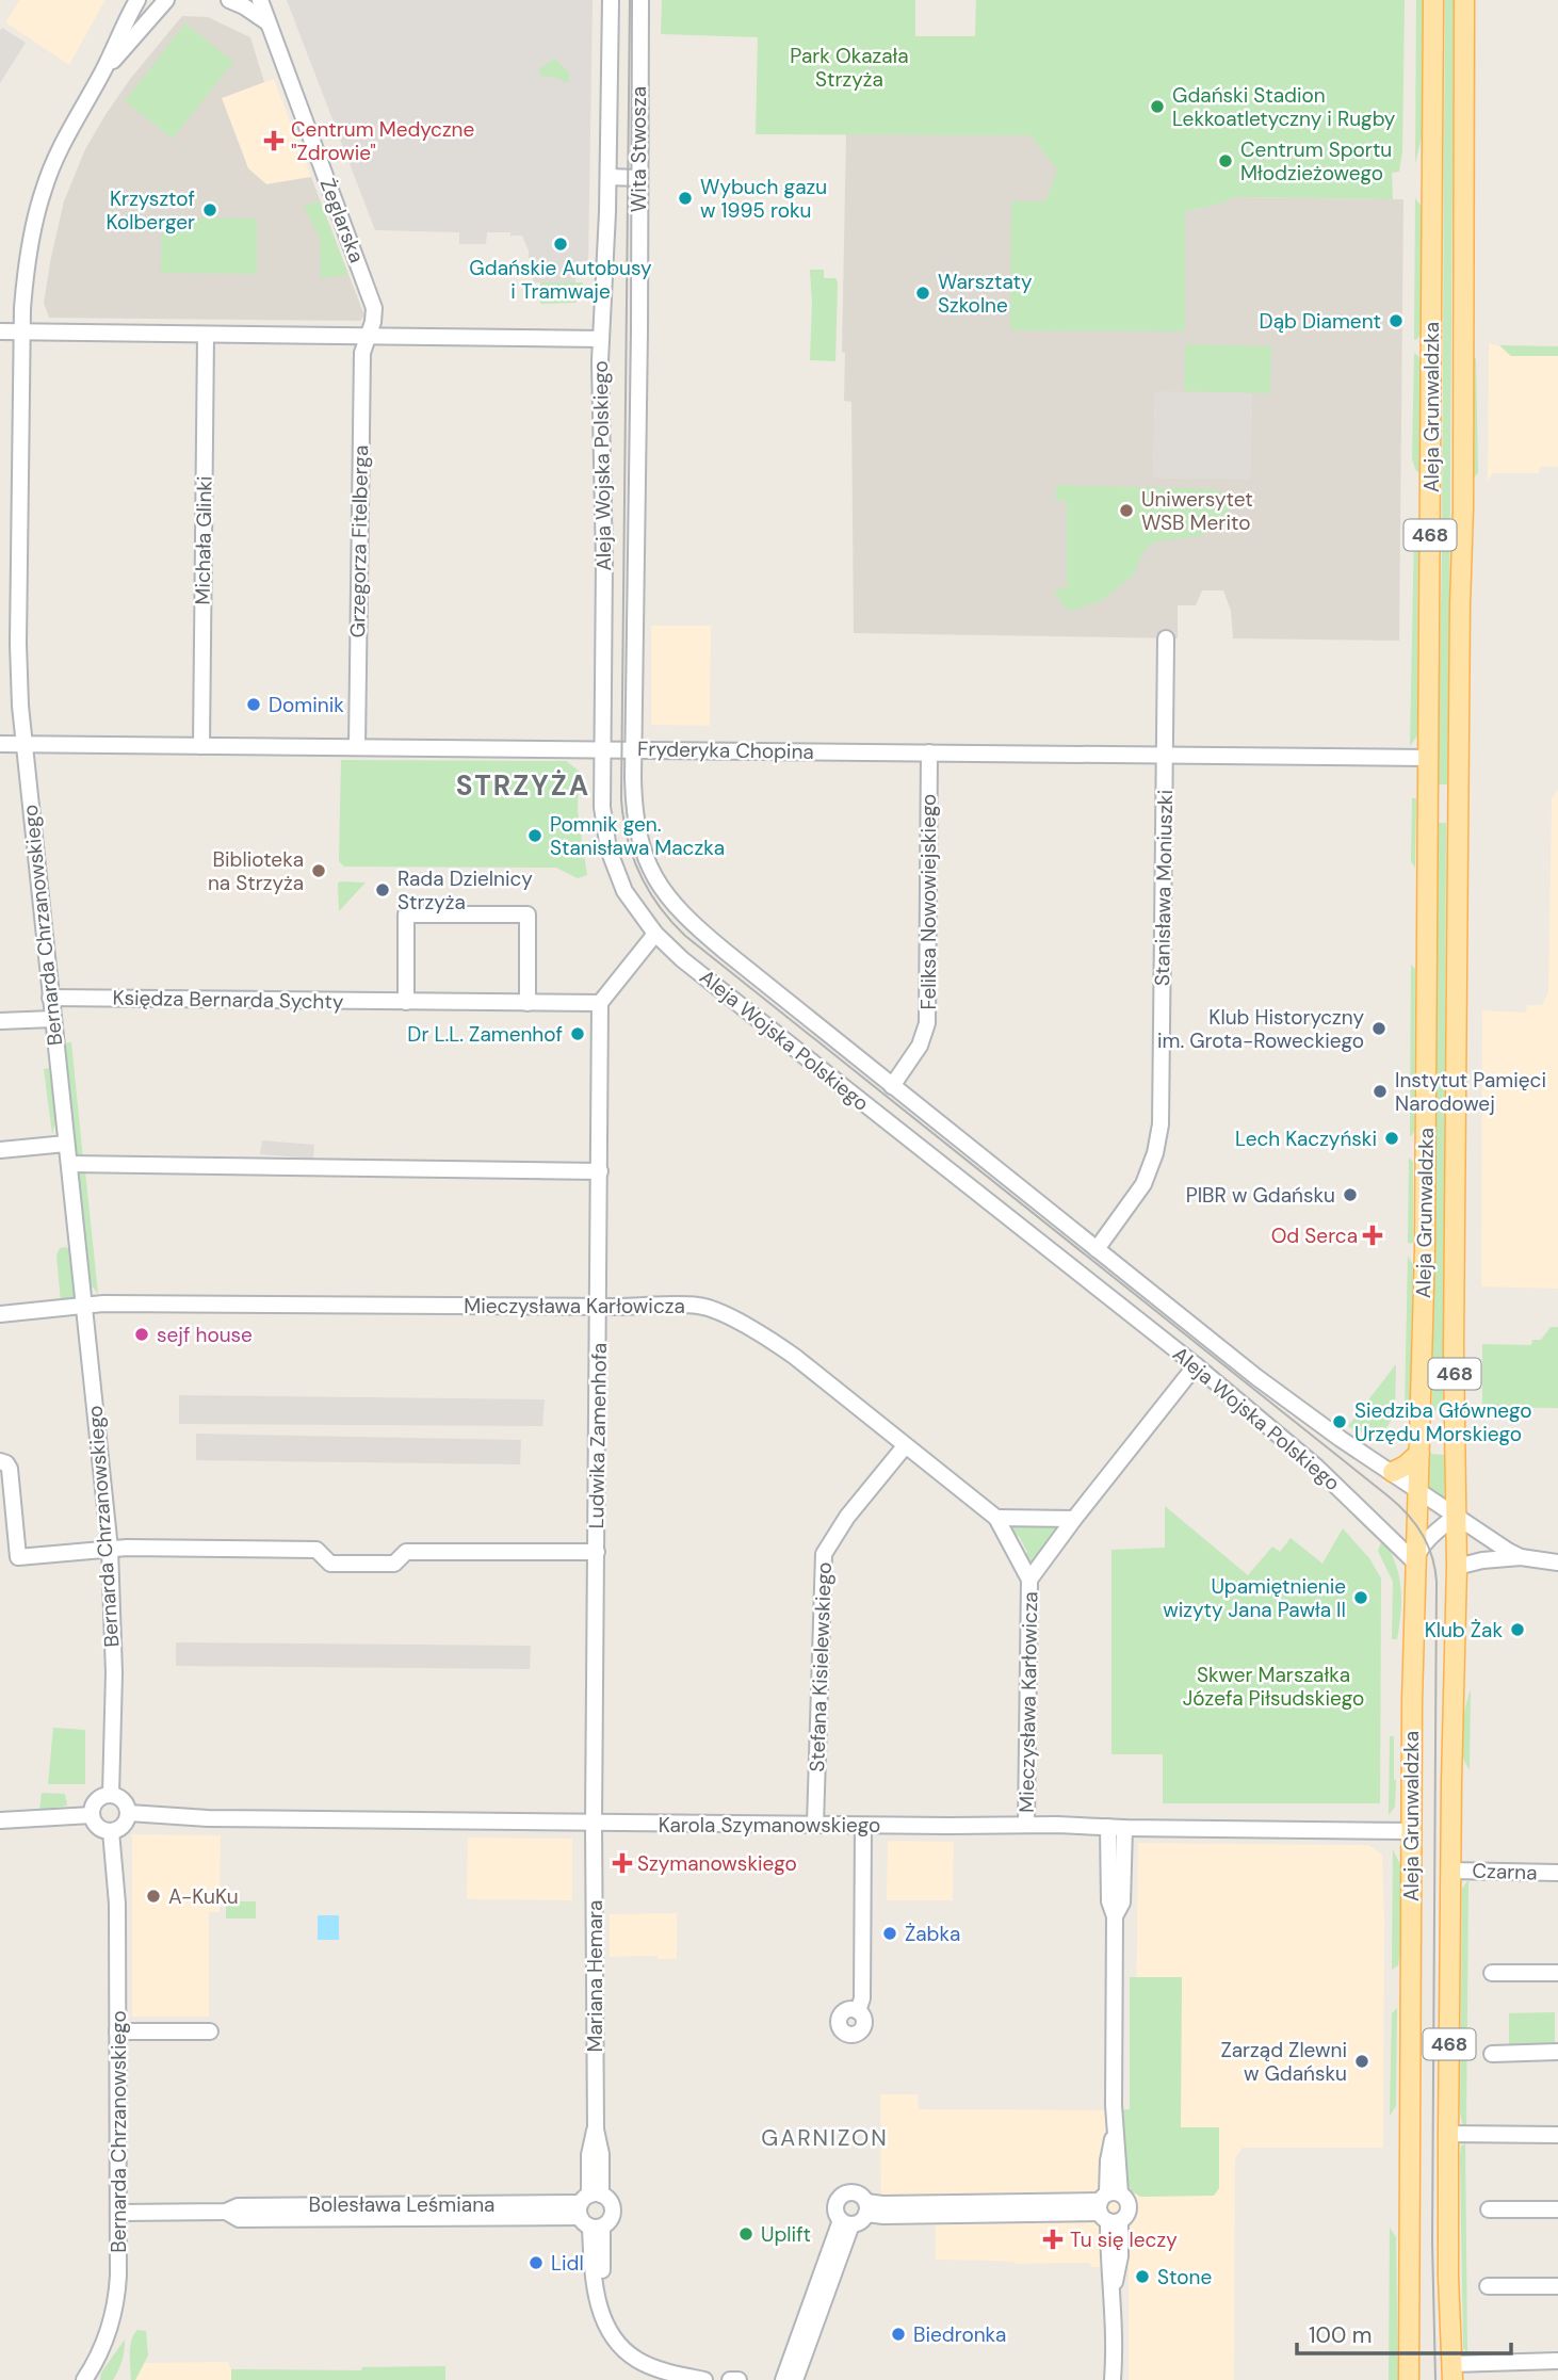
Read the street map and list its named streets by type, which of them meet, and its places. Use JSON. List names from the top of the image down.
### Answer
{
  "streets": {
    "main road": ["Aleja Grunwaldzka", "468"],
    "street": [
      "Wita Stwosza",
      "Żeglarska",
      "Aleja Wojska Polskiego",
      "Michała Glinki",
      "Grzegorza Fitelberga",
      "Fryderyka Chopina",
      "Stanisława Moniuszki",
      "Feliksa Nowowiejskiego",
      "Bernarda Chrzanowskiego",
      "Księdza Bernarda Sychty",
      "Mieczysława Karłowicza",
      "Ludwika Zamenhofa",
      "Stefana Kisielewskiego",
      "Karola Szymanowskiego",
      "Czarna",
      "Mariana Hemara",
      "Bolesława Leśmiana"
    ]
  },
  "crossings": [
    ["Wita Stwosza", "Aleja Wojska Polskiego"],
    ["Żeglarska", "Grzegorza Fitelberga"],
    ["Aleja Grunwaldzka", "Aleja Wojska Polskiego"],
    ["Aleja Grunwaldzka", "Fryderyka Chopina"],
    ["Aleja Grunwaldzka", "Karola Szymanowskiego"],
    ["Aleja Grunwaldzka", "Czarna"],
    ["Aleja Wojska Polskiego", "Fryderyka Chopina"],
    ["Aleja Wojska Polskiego", "Stanisława Moniuszki"],
    ["Aleja Wojska Polskiego", "Feliksa Nowowiejskiego"],
    ["Aleja Wojska Polskiego", "Mieczysława Karłowicza"],
    ["Michała Glinki", "Fryderyka Chopina"],
    ["Grzegorza Fitelberga", "Fryderyka Chopina"],
    ["Fryderyka Chopina", "Stanisława Moniuszki"],
    ["Fryderyka Chopina", "Feliksa Nowowiejskiego"],
    ["Fryderyka Chopina", "Bernarda Chrzanowskiego"],
    ["Bernarda Chrzanowskiego", "Księdza Bernarda Sychty"],
    ["Bernarda Chrzanowskiego", "Mieczysława Karłowicza"],
    ["Bernarda Chrzanowskiego", "Karola Szymanowskiego"],
    ["Bernarda Chrzanowskiego", "Bolesława Leśmiana"],
    ["Księdza Bernarda Sychty", "Ludwika Zamenhofa"],
    ["Mieczysława Karłowicza", "Ludwika Zamenhofa"],
    ["Mieczysława Karłowicza", "Stefana Kisielewskiego"],
    ["Mieczysława Karłowicza", "Karola Szymanowskiego"],
    ["Ludwika Zamenhofa", "Karola Szymanowskiego"],
    ["Ludwika Zamenhofa", "Mariana Hemara"],
    ["Stefana Kisielewskiego", "Karola Szymanowskiego"],
    ["Karola Szymanowskiego", "Mariana Hemara"],
    ["Mariana Hemara", "Bolesława Leśmiana"]
  ],
  "districts": ["STRZYŻA", "GARNIZON"],
  "parks": ["Park Okazała Strzyża", "Skwer Marszałka Józefa Piłsudskiego"],
  "places": {
    "other": [
      "Gdański Stadion Lekkoatletyczny i Rugby",
      "Centrum Sportu Młodzieżowego",
      "Wybuch gazu w 1995 roku",
      "Krzysztof Kolberger",
      "Gdańskie Autobusy i Tramwaje",
      "Warsztaty Szkolne",
      "Dąb Diament",
      "Uniwersytet WSB Merito",
      "Dominik",
      "Pomnik gen. Stanisława Maczka",
      "Biblioteka na Strzyża",
      "Rada Dzielnicy Strzyża",
      "Klub Historyczny im. Grota-Roweckiego",
      "Dr L.L. Zamenhof",
      "Instytut Pamięci Narodowej",
      "Lech Kaczyński",
      "PIBR w Gdańsku",
      "sejf house",
      "Siedziba Głównego Urzędu Morskiego",
      "Upamiętnienie wizyty Jana Pawła II",
      "Klub Żak",
      "A-KuKu",
      "Żabka",
      "Zarząd Zlewni w Gdańsku",
      "Uplift",
      "Lidl",
      "Stone",
      "Biedronka"
    ],
    "health": [
      "Centrum Medyczne \"Zdrowie\"",
      "Od Serca",
      "Szymanowskiego",
      "Tu się leczy"
    ]
  },
  "scale_bar": "100 m"
}
